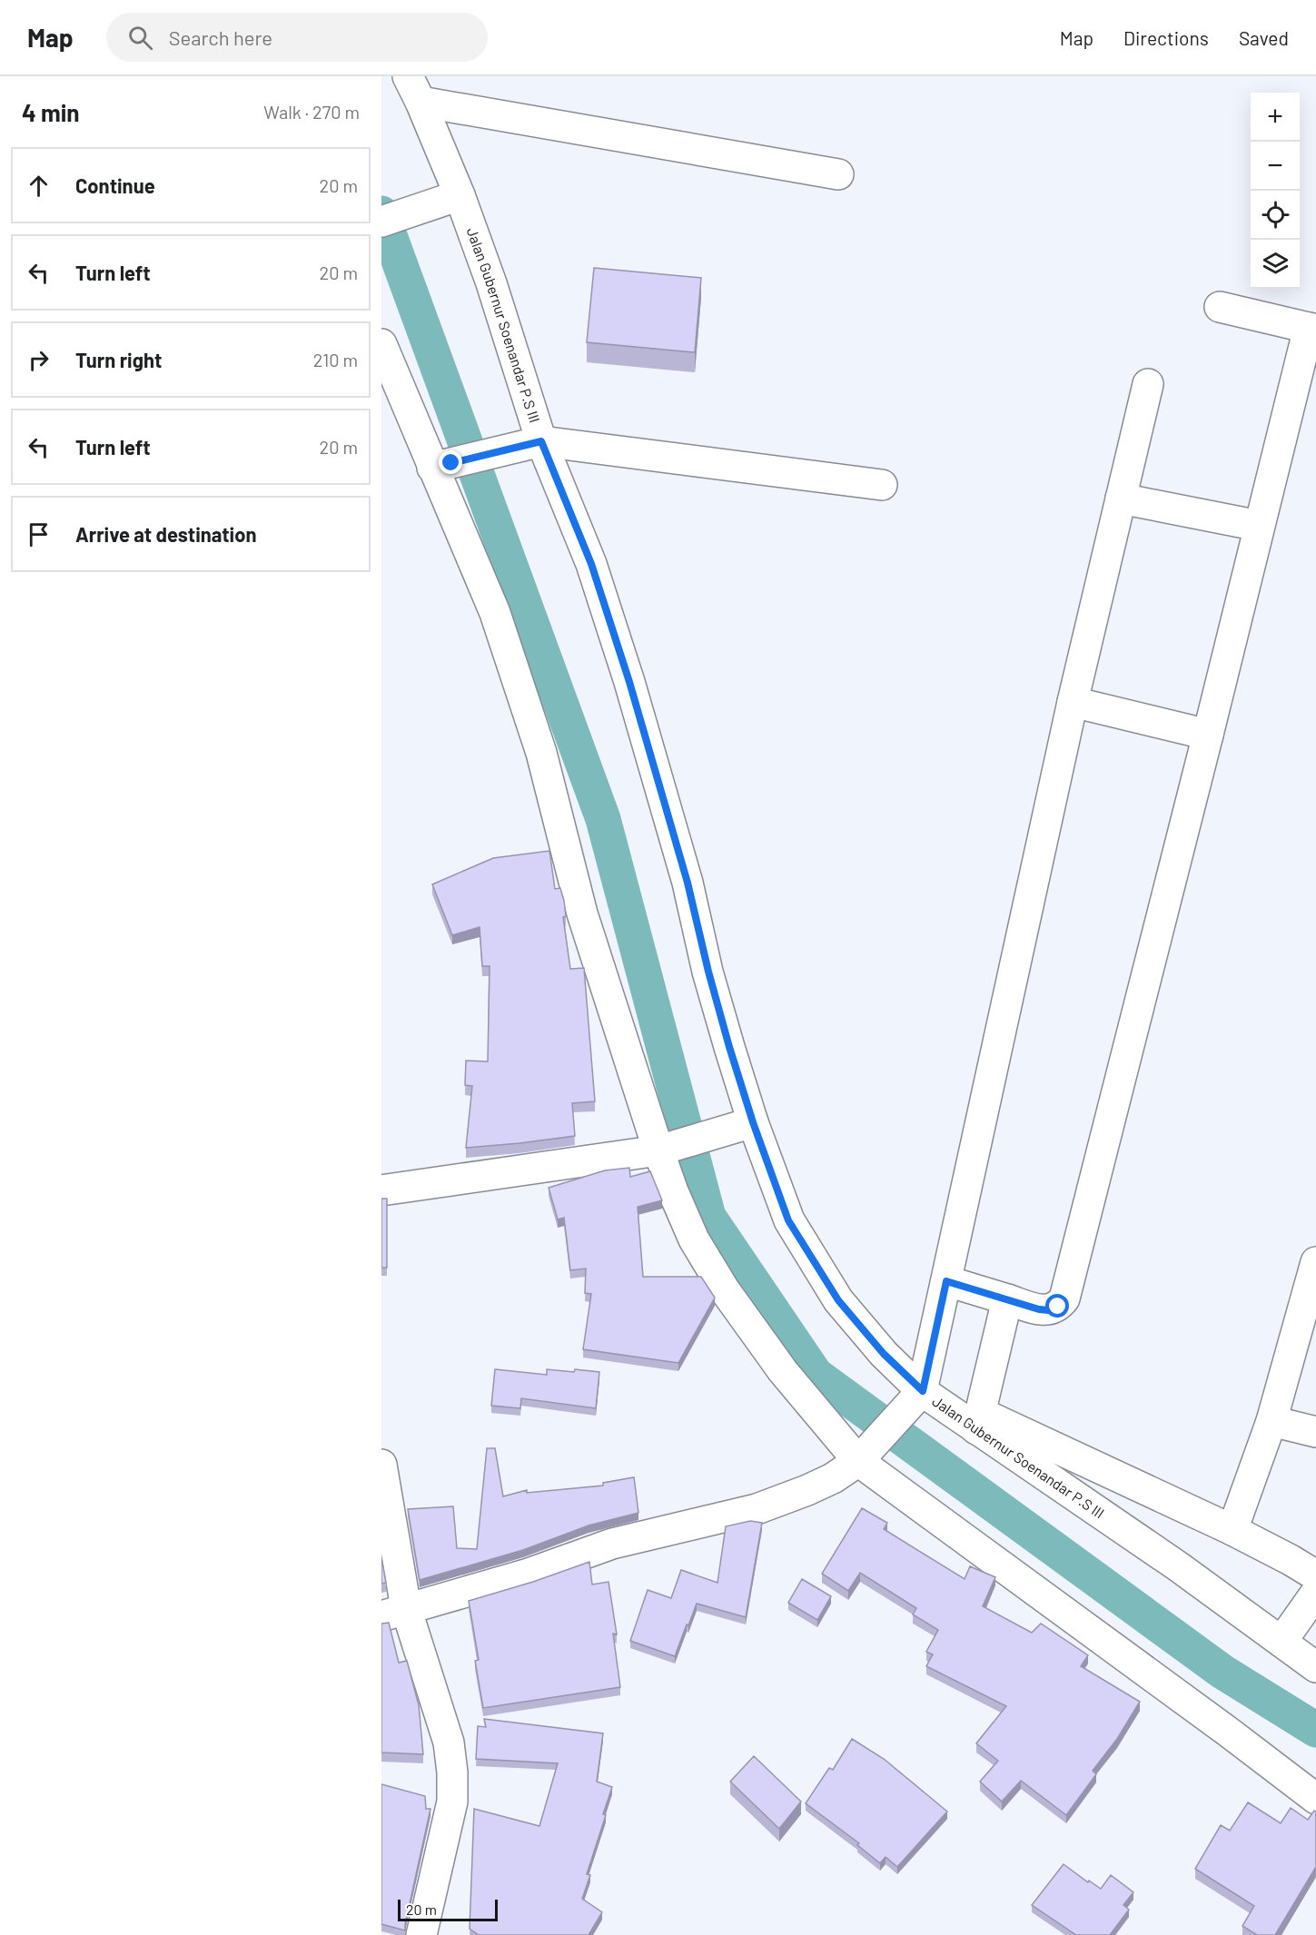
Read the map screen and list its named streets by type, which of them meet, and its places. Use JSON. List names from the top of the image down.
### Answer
{
  "streets": {
    "street": ["Jalan Gubernur Soenandar P.S III"]
  },
  "scale_bar": "20 m",
  "page": {
    "header": "Map",
    "search": "Search here",
    "nav": ["Map", "Directions", "Saved"],
    "heading": ["4 min", "Walk · 270 m"],
    "map_buttons": ["+", "−"],
    "list": [
      ["Continue", "20 m"],
      ["Turn left", "20 m"],
      ["Turn right", "210 m"],
      ["Turn left", "20 m"],
      "Arrive at destination"
    ],
    "scale": "20 m"
  }
}
